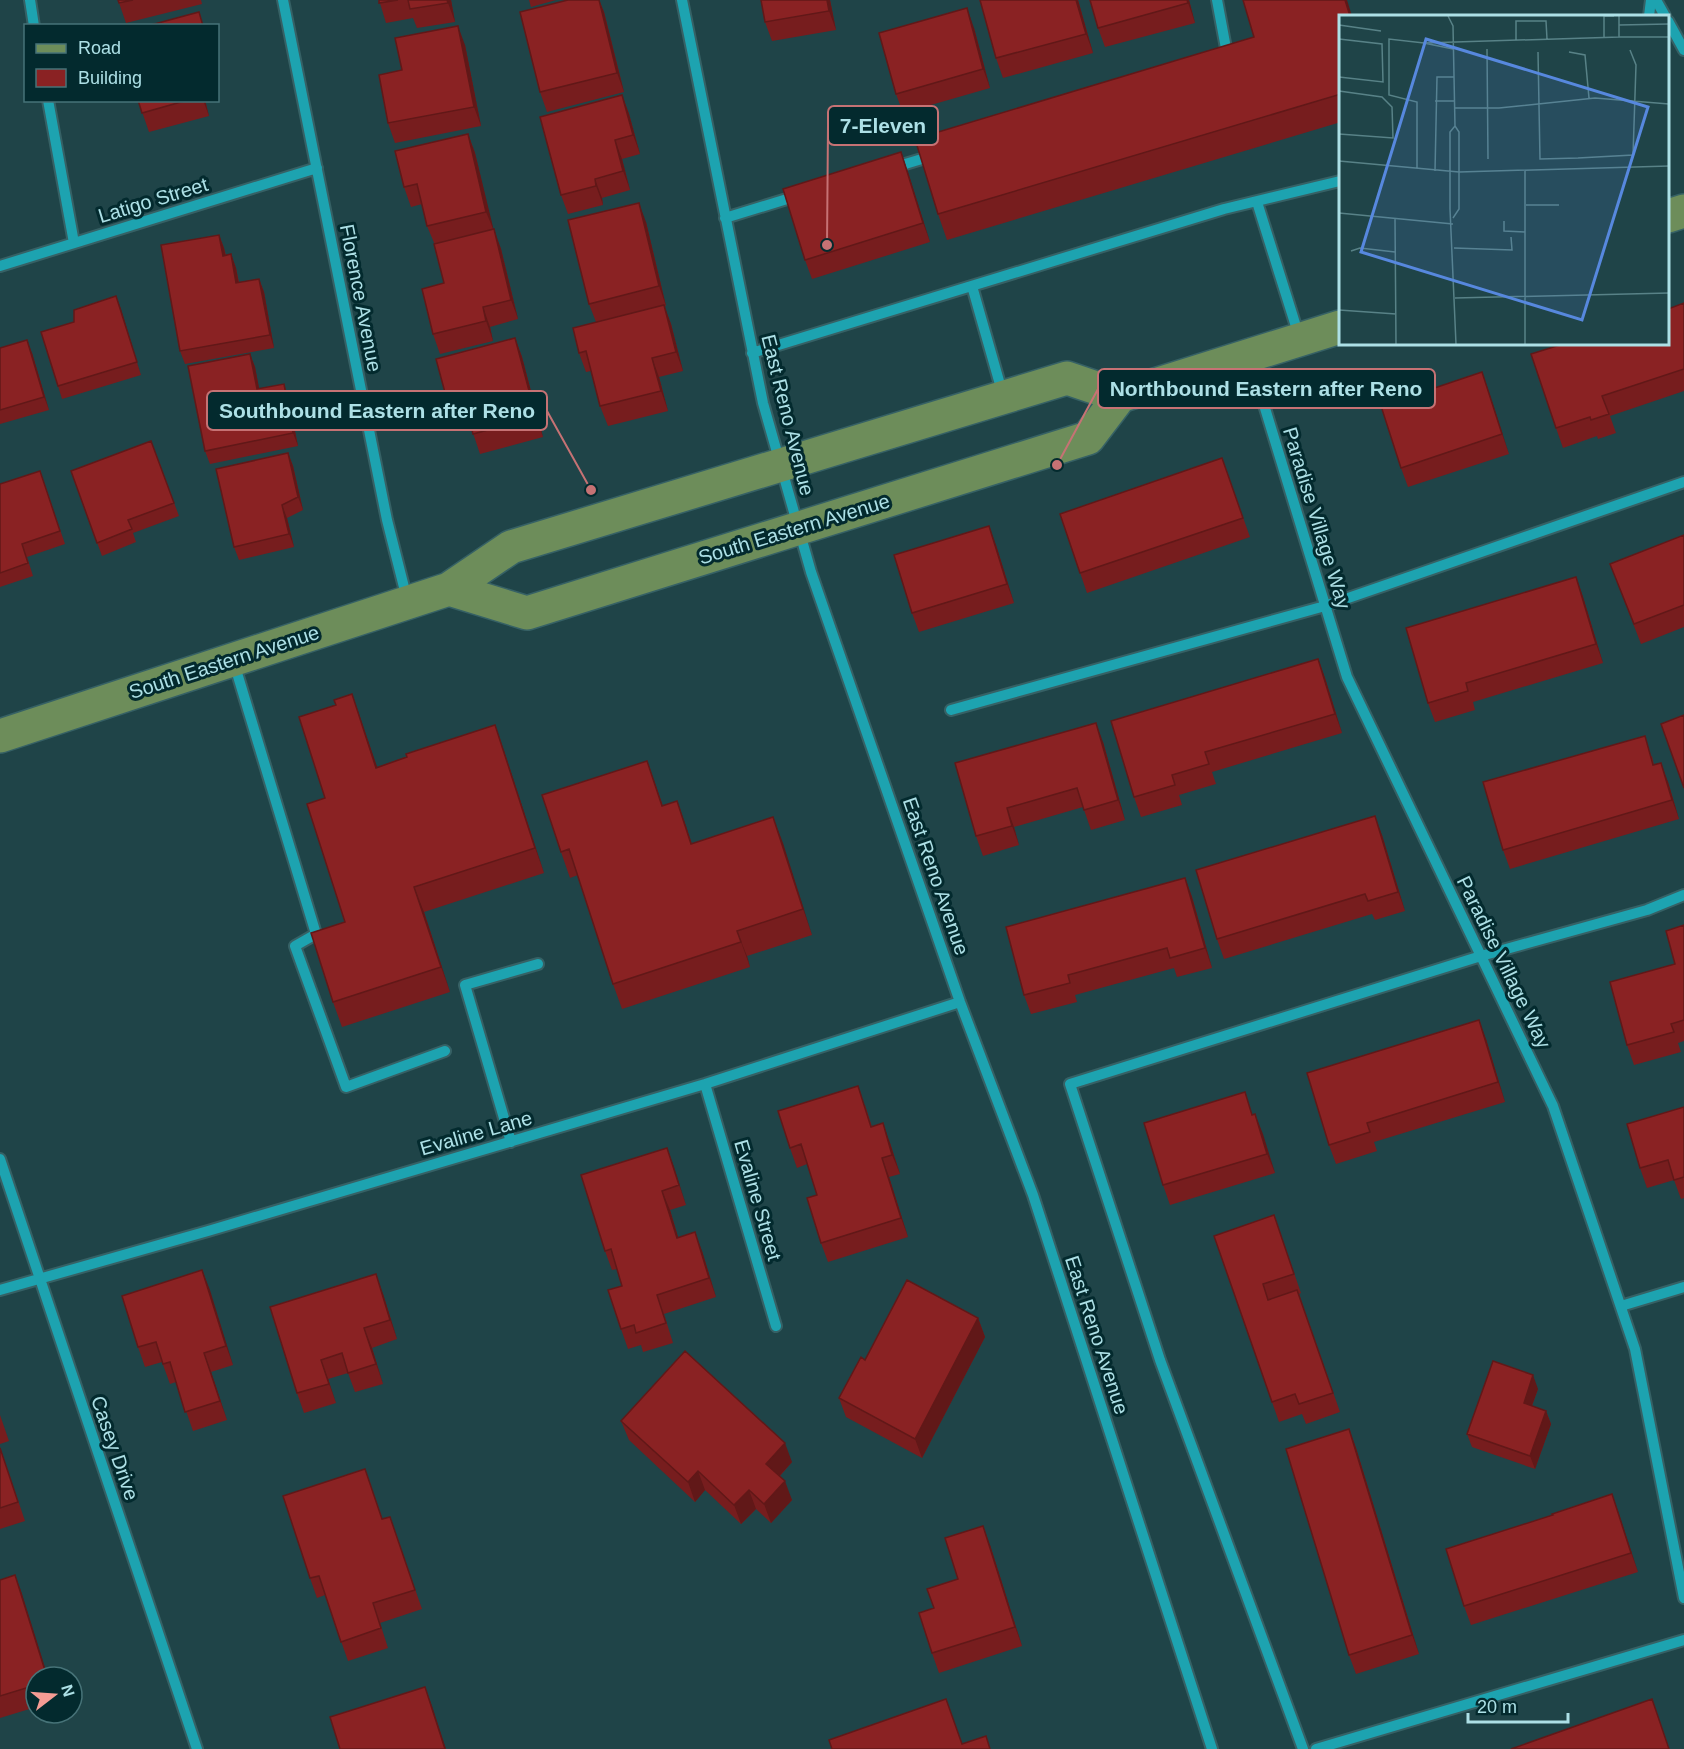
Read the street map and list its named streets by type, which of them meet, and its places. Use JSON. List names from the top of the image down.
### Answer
{
  "streets": {
    "main road": ["South Eastern Avenue"],
    "street": [
      "Latigo Street",
      "Florence Avenue",
      "East Reno Avenue",
      "Paradise Village Way",
      "Evaline Lane",
      "Evaline Street",
      "Casey Drive"
    ]
  },
  "crossings": [
    ["Latigo Street", "Florence Avenue"],
    ["Florence Avenue", "South Eastern Avenue"],
    ["East Reno Avenue", "South Eastern Avenue"],
    ["East Reno Avenue", "Evaline Lane"],
    ["Evaline Lane", "Evaline Street"],
    ["Evaline Lane", "Casey Drive"]
  ],
  "places": ["7-Eleven", "Northbound Eastern after Reno", "Southbound Eastern after Reno"],
  "legend": ["Road", "Building"],
  "scale_bar": "20 m",
  "north": "right"
}
